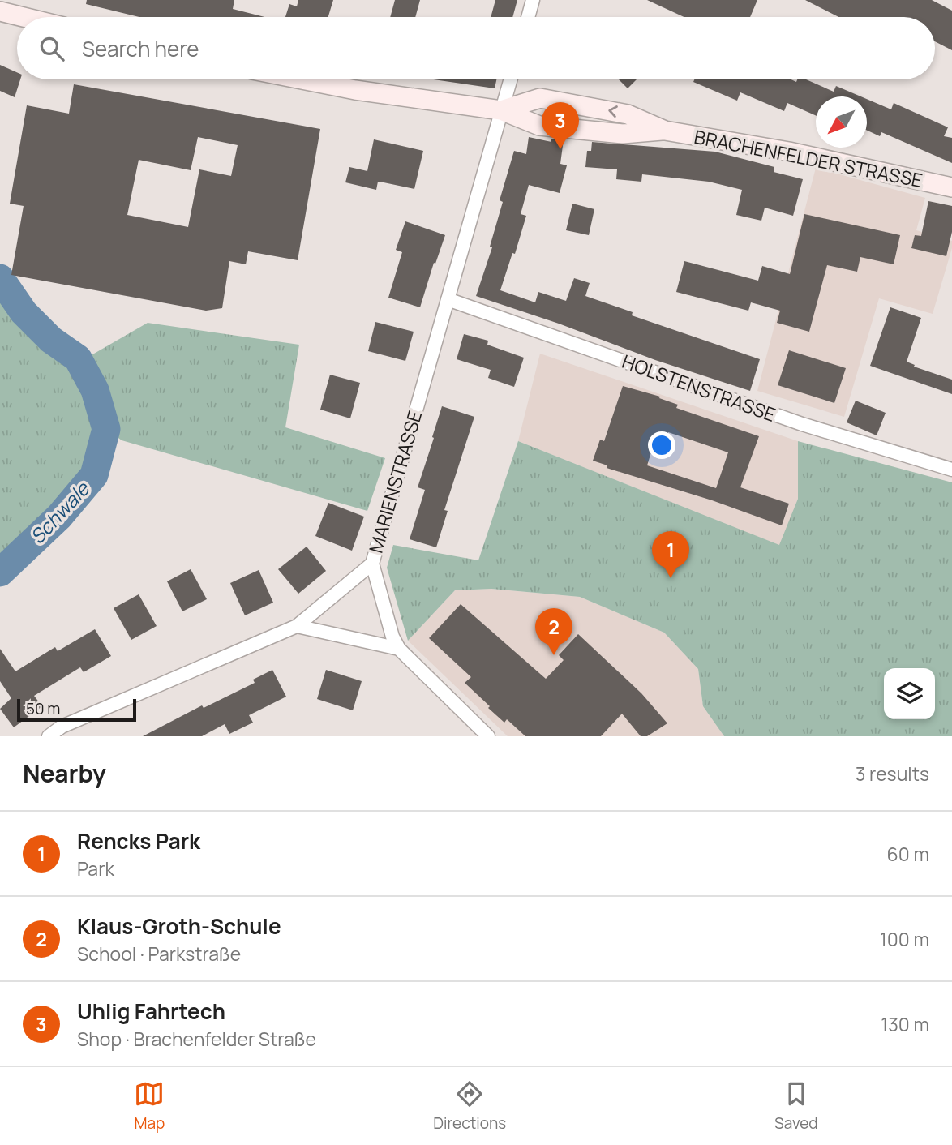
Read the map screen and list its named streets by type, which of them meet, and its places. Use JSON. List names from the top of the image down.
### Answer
{
  "streets": {
    "street": ["BRACHENFELDER STRASSE", "HOLSTENSTRASSE", "MARIENSTRASSE"]
  },
  "crossings": [
    ["BRACHENFELDER STRASSE", "MARIENSTRASSE"],
    ["HOLSTENSTRASSE", "MARIENSTRASSE"]
  ],
  "water": ["Schwale"],
  "scale_bar": "50 m",
  "north": "bottom left",
  "page": {
    "search": "Search here",
    "pins": ["3", "1", "2"],
    "scale": "50 m",
    "heading": ["Nearby", "3 results"],
    "list": [
      {
        "mark": "1",
        "name": "Rencks Park",
        "note": "Park",
        "value": "60 m"
      },
      {
        "mark": "2",
        "name": "Klaus-Groth-Schule",
        "note": "School · Parkstraße",
        "value": "100 m"
      },
      {
        "mark": "3",
        "name": "Uhlig Fahrtech",
        "note": "Shop · Brachenfelder Straße",
        "value": "130 m"
      }
    ],
    "nav": ["Map", "Directions", "Saved"]
  }
}
